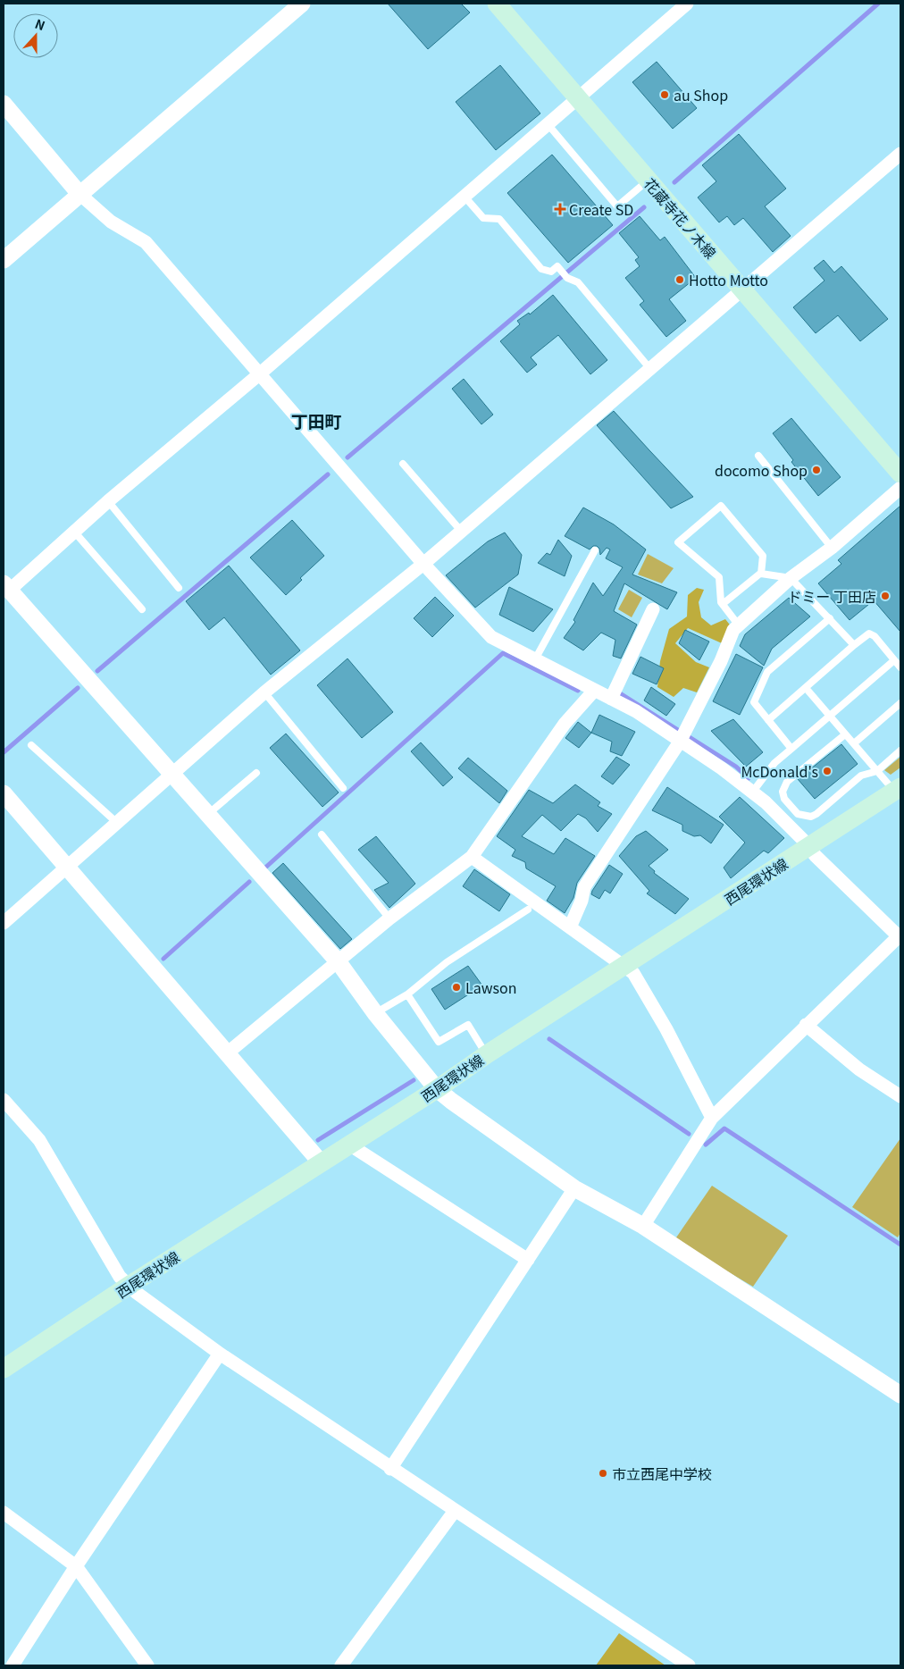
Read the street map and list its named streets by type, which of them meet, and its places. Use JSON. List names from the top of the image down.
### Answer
{
  "streets": {
    "main road": ["花蔵寺花ノ木線", "西尾環状線"]
  },
  "districts": ["丁田町"],
  "places": {
    "other": [
      "au Shop",
      "Hotto Motto",
      "docomo Shop",
      "ドミー 丁田店",
      "McDonald's",
      "Lawson",
      "市立西尾中学校"
    ],
    "health": ["Create SD"]
  },
  "north": "top"
}
